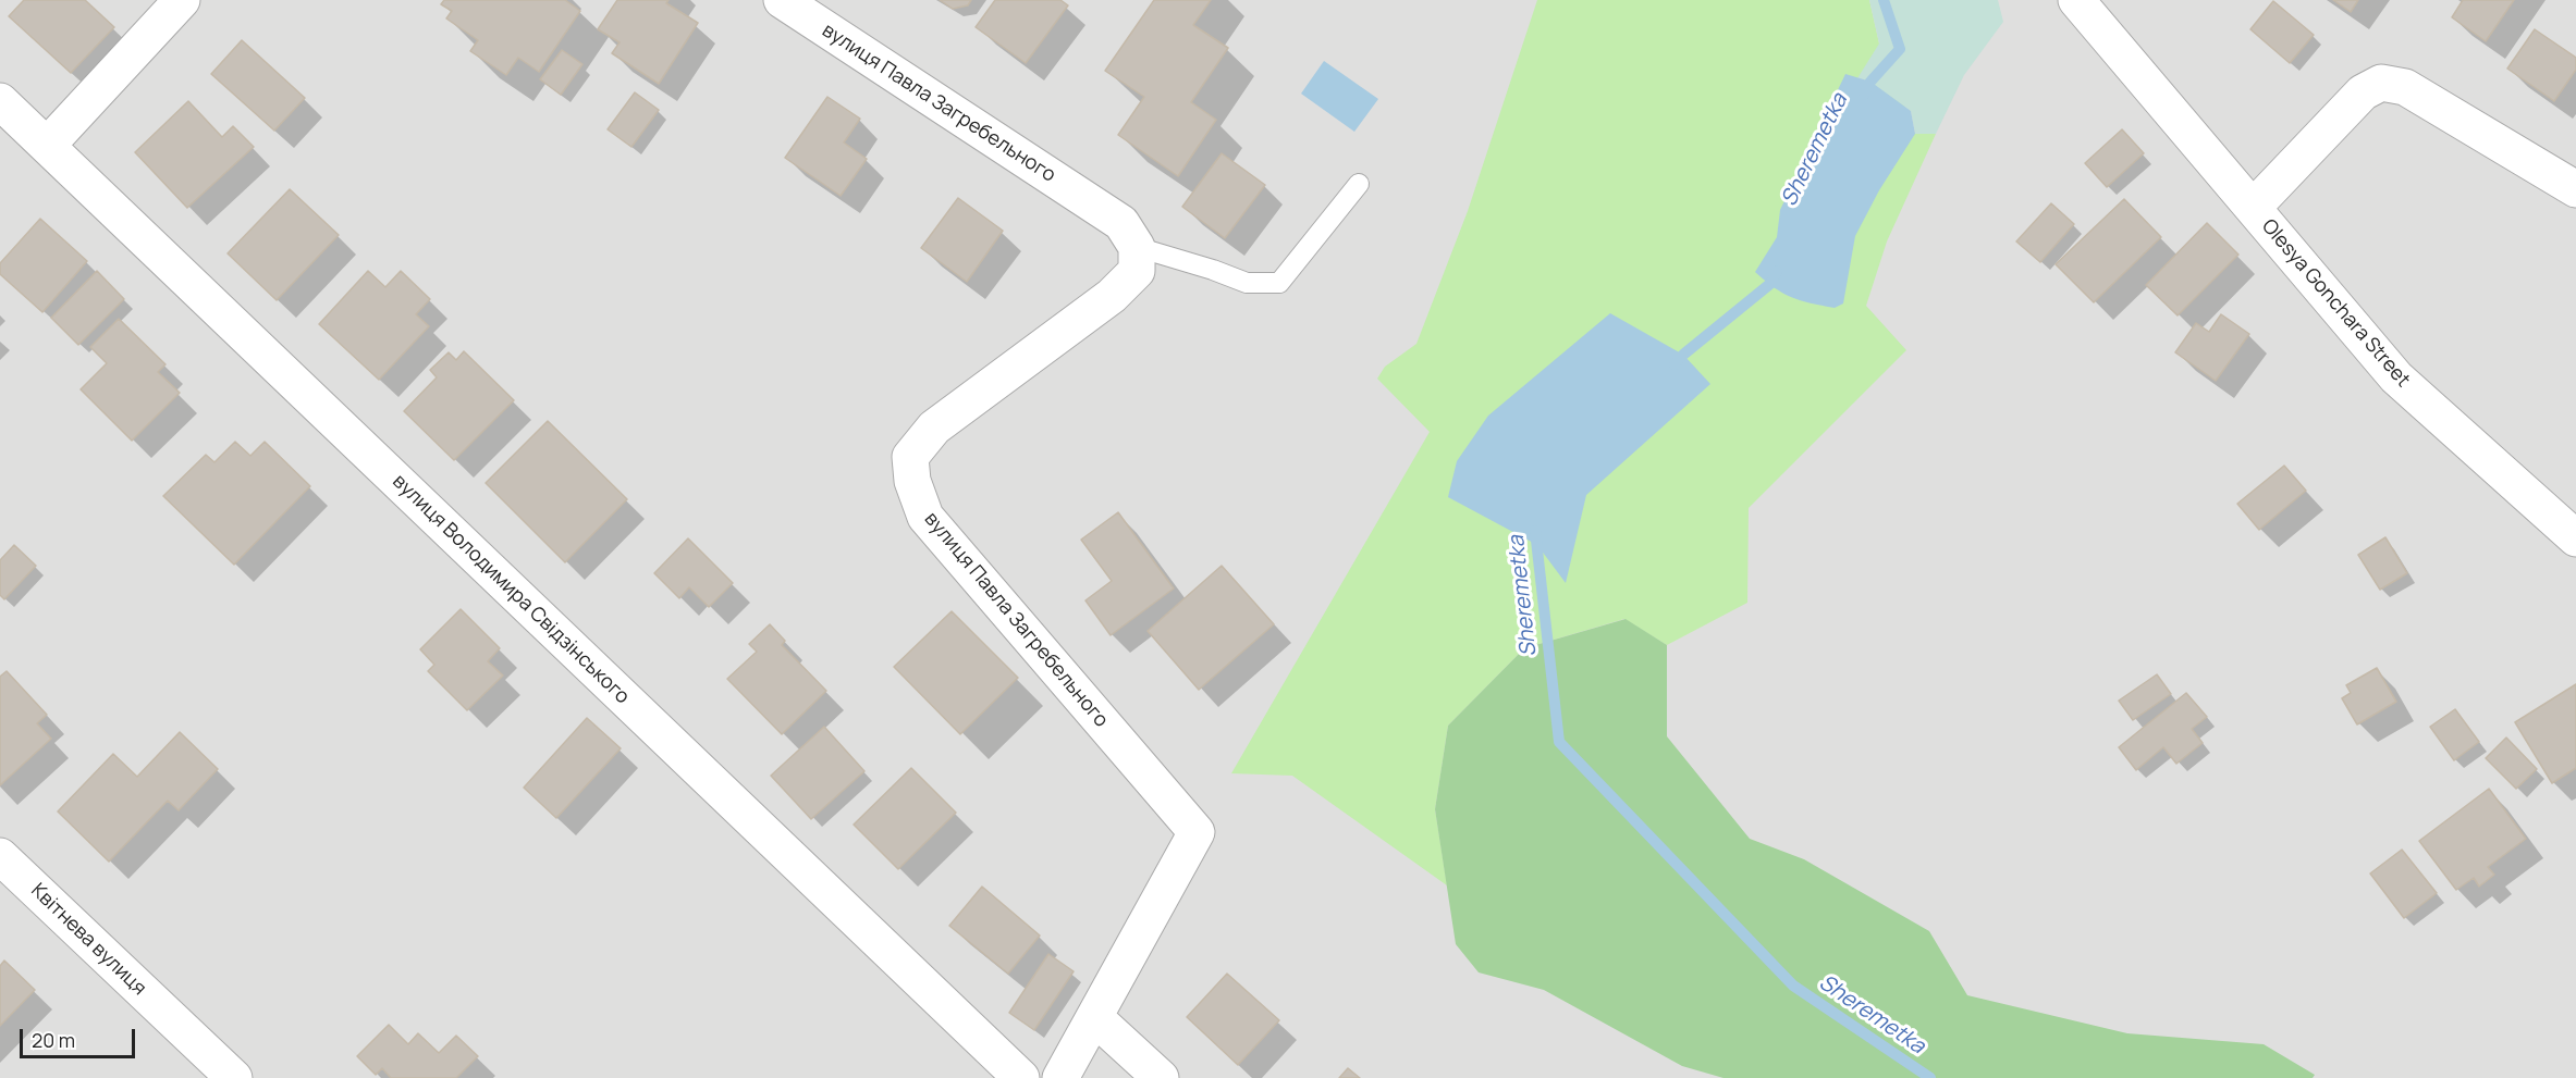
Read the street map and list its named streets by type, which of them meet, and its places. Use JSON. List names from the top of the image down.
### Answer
{
  "streets": {
    "street": [
      "вулиця Павла Загребельного",
      "Olesya Gonchara Street",
      "вулиця Володимира Свідзінського",
      "Квітнева вулиця"
    ]
  },
  "water": ["Sheremetka"],
  "scale_bar": "20 m"
}
